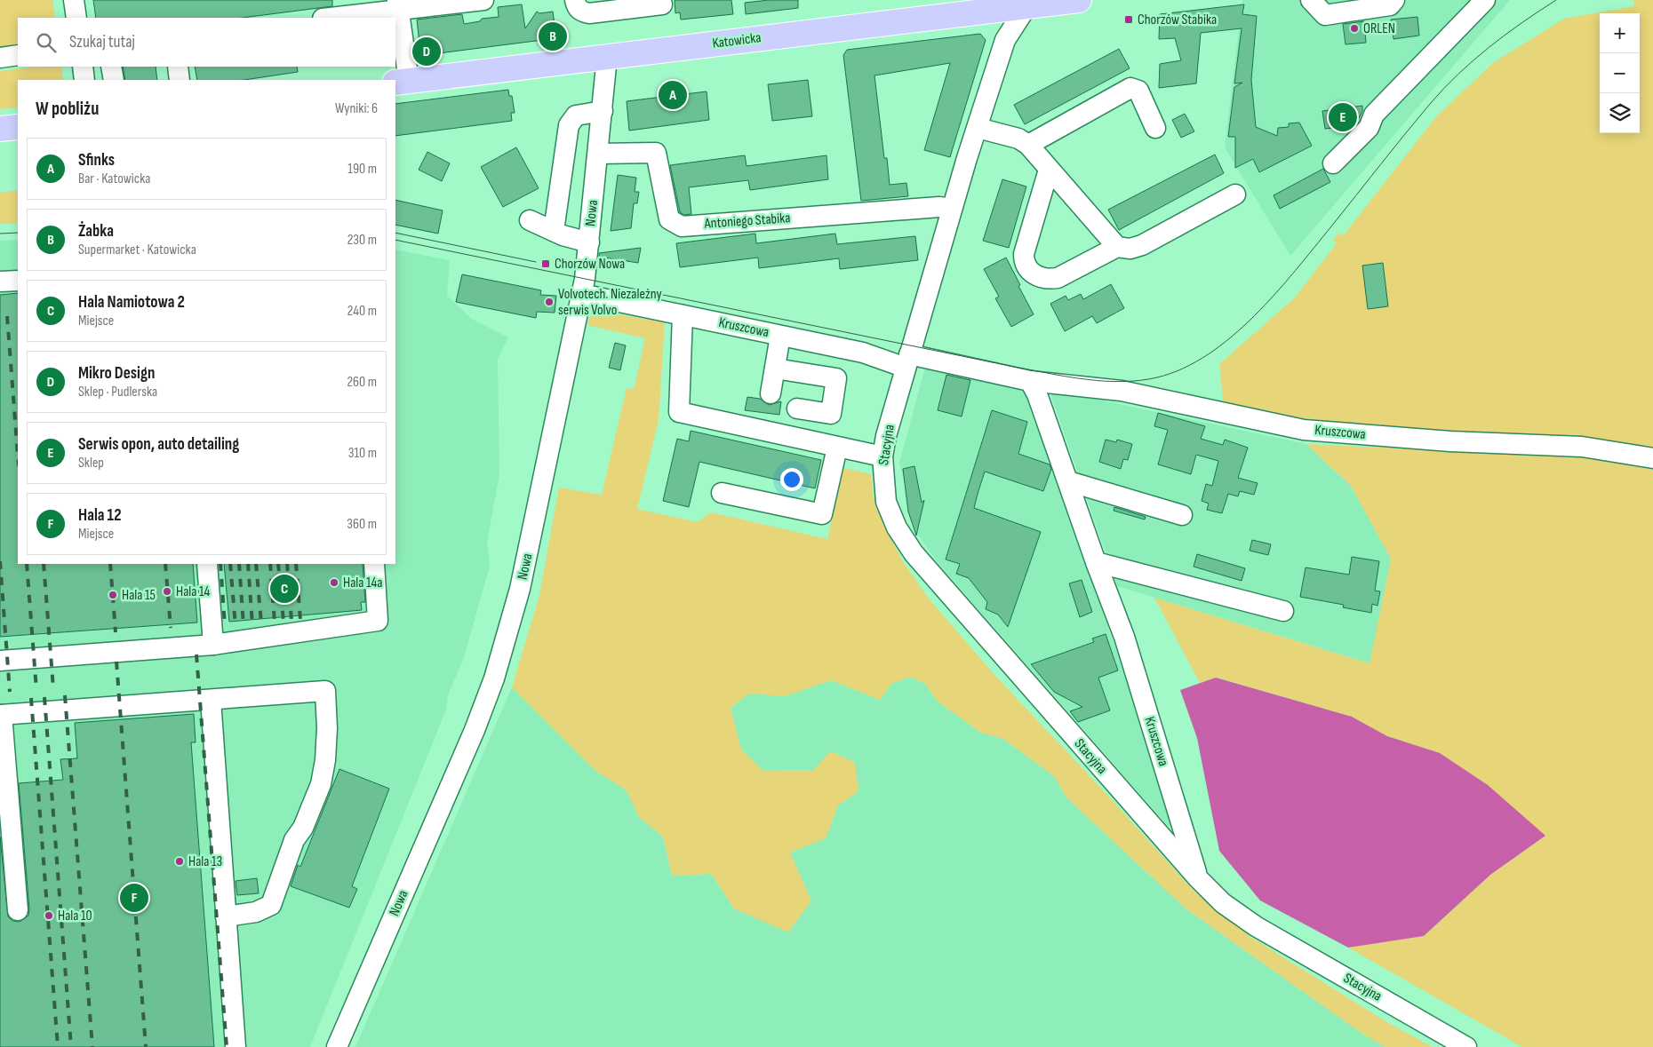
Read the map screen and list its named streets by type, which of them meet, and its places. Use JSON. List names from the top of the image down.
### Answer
{
  "streets": {
    "main road": ["Katowicka"],
    "street": [
      "Nowa",
      "Antoniego Stabika",
      "Kruszcowa",
      "Stacyjna"
    ]
  },
  "crossings": [
    ["Katowicka", "Nowa"],
    ["Nowa", "Antoniego Stabika"],
    ["Nowa", "Kruszcowa"],
    ["Kruszcowa", "Stacyjna"]
  ],
  "places": {
    "transit": ["Chorzów Stabika", "Chorzów Nowa"],
    "other": [
      "ORLEN",
      "Volvotech. Niezależny serwis Volvo",
      "Hala 14a",
      "Hala 14",
      "Hala 15",
      "Hala 13",
      "Hala 10"
    ]
  },
  "page": {
    "map_buttons": ["+", "−"],
    "search": "Szukaj tutaj",
    "pins": [
      "B",
      "D",
      "A",
      "E",
      "C",
      "F"
    ],
    "heading": ["W pobliżu", "Wyniki: 6"],
    "list": [
      {
        "mark": "A",
        "name": "Sfinks",
        "note": "Bar · Katowicka",
        "value": "190 m"
      },
      {
        "mark": "B",
        "name": "Żabka",
        "note": "Supermarket · Katowicka",
        "value": "230 m"
      },
      {
        "mark": "C",
        "name": "Hala Namiotowa 2",
        "note": "Miejsce",
        "value": "240 m"
      },
      {
        "mark": "D",
        "name": "Mikro Design",
        "note": "Sklep · Pudlerska",
        "value": "260 m"
      },
      {
        "mark": "E",
        "name": "Serwis opon, auto detailing",
        "note": "Sklep",
        "value": "310 m"
      },
      {
        "mark": "F",
        "name": "Hala 12",
        "note": "Miejsce",
        "value": "360 m"
      }
    ]
  }
}
